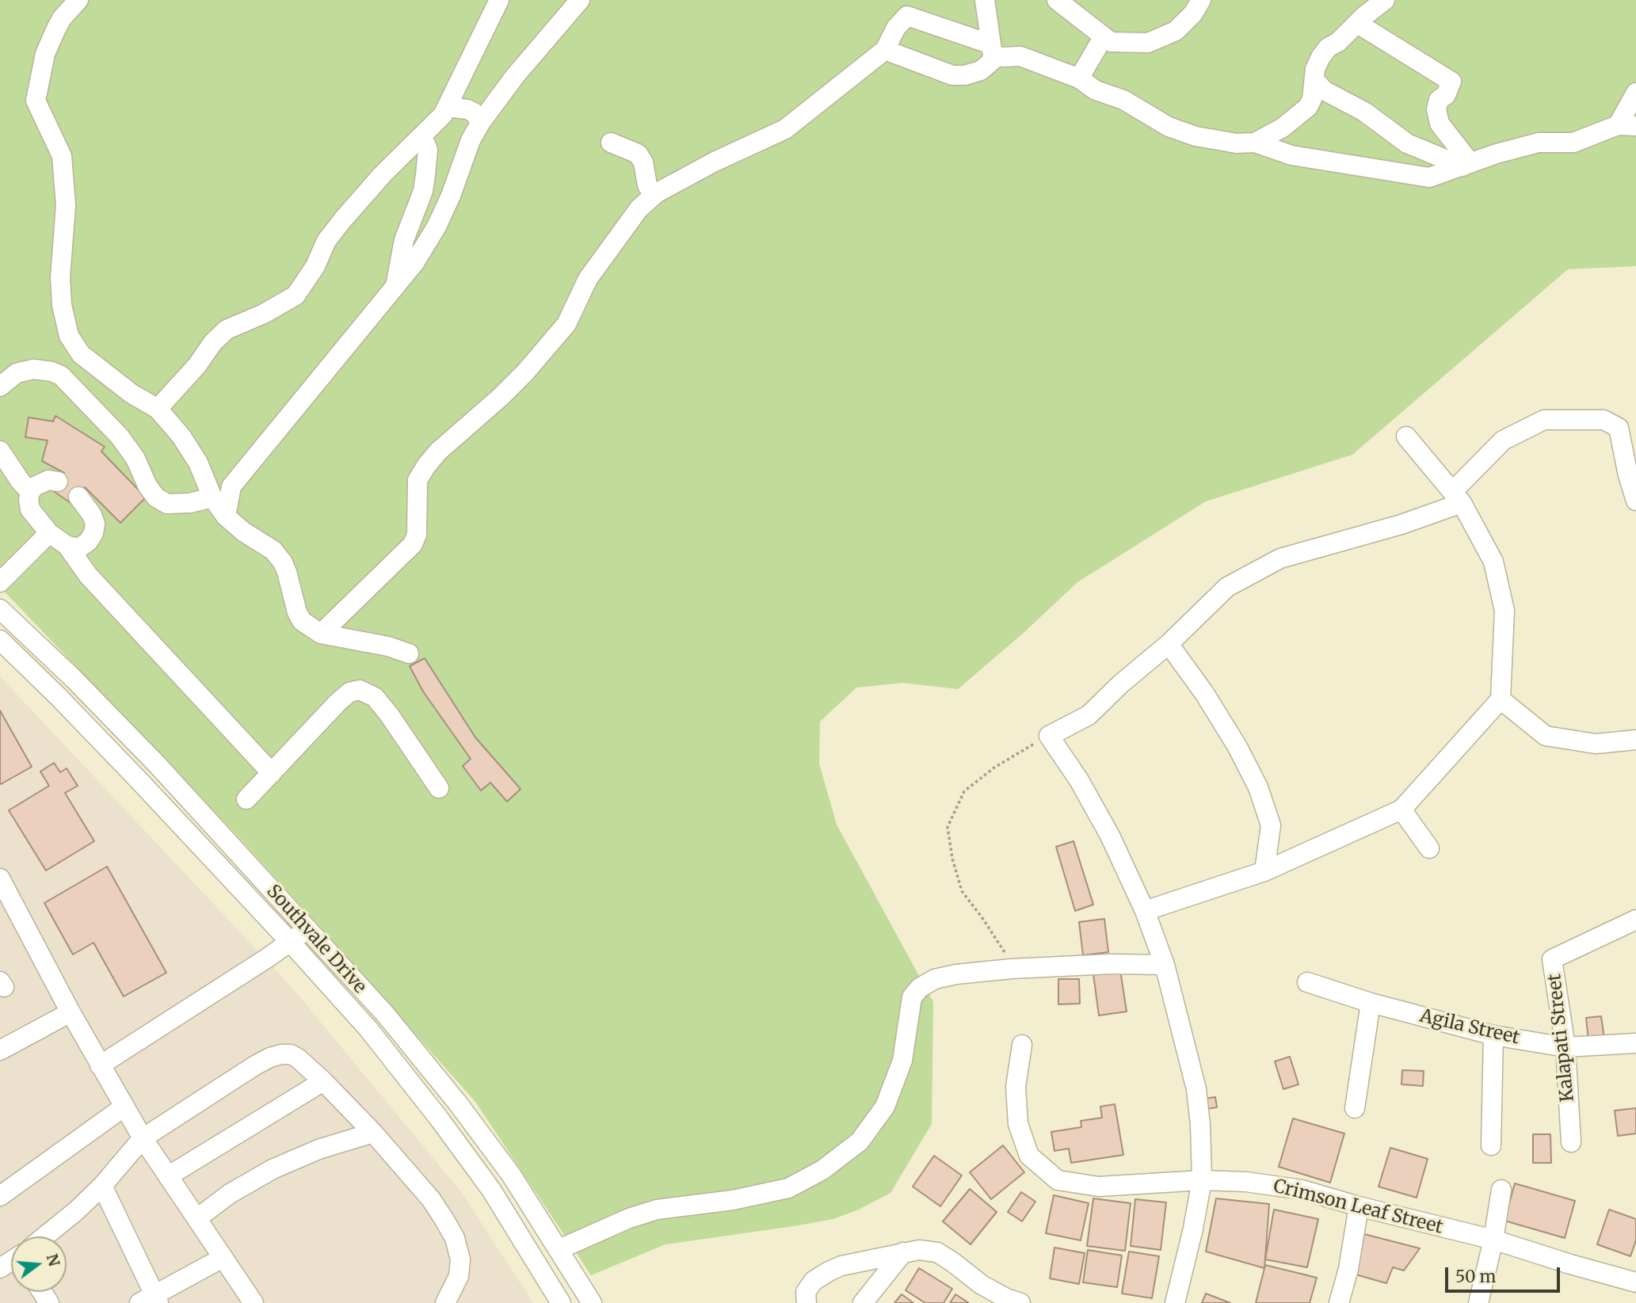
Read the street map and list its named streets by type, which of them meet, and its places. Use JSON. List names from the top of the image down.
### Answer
{
  "streets": {
    "street": [
      "Southvale Drive",
      "Agila Street",
      "Kalapati Street",
      "Crimson Leaf Street"
    ]
  },
  "crossings": [
    ["Agila Street", "Kalapati Street"]
  ],
  "scale_bar": "50 m",
  "north": "right"
}
